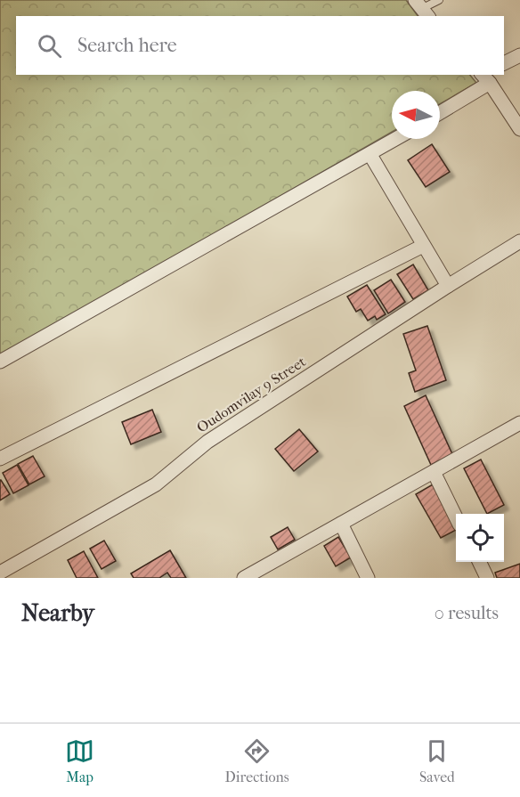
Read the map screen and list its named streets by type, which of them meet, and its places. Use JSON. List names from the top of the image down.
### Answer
{
  "streets": {
    "street": ["Oudomvilay 9 Street"]
  },
  "north": "left",
  "page": {
    "search": "Search here",
    "heading": ["Nearby", "0 results"],
    "nav": ["Map", "Directions", "Saved"]
  }
}
